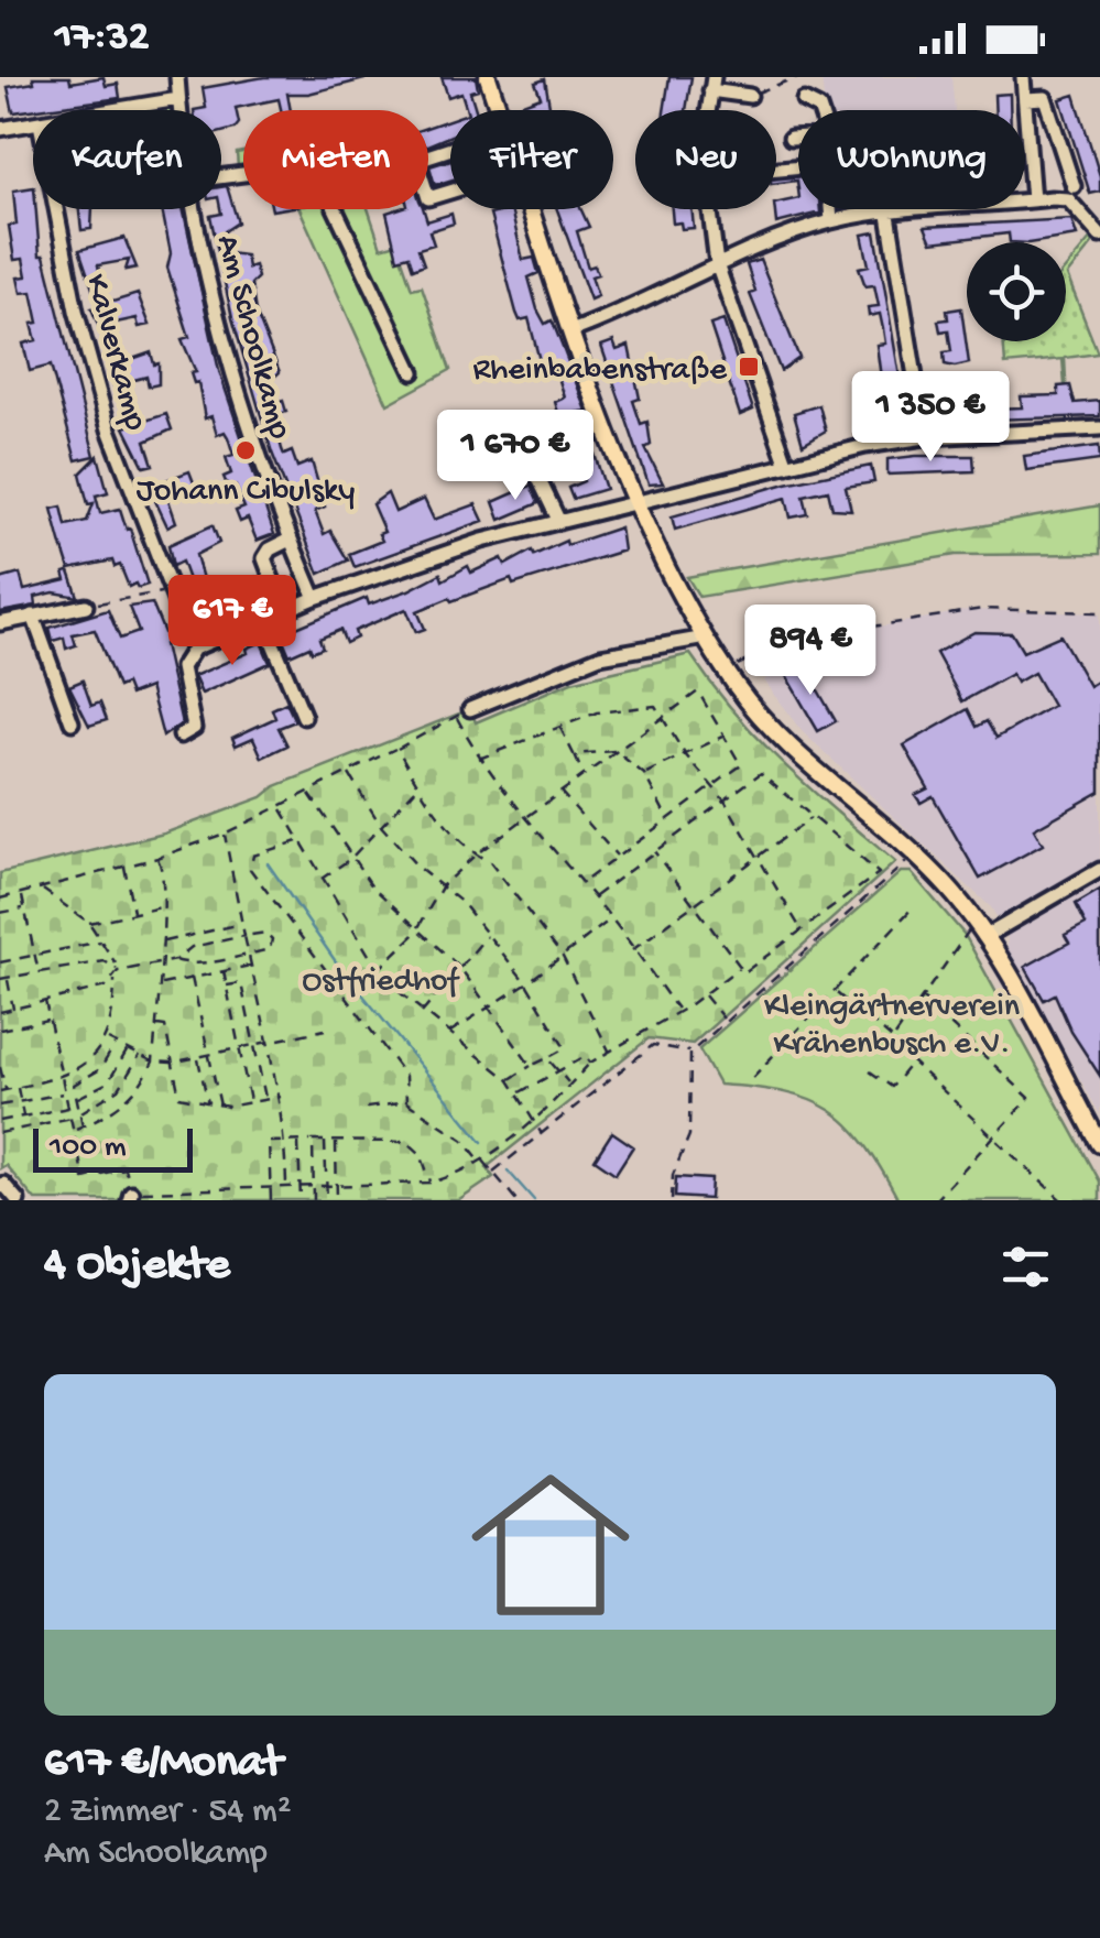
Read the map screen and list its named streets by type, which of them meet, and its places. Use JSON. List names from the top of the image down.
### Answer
{
  "streets": {
    "street": ["Am Schoolkamp", "Kalverkamp"]
  },
  "parks": ["Ostfriedhof", "Kleingärtnerverein Krähenbusch e.V."],
  "places": {
    "transit": ["Rheinbabenstraße"],
    "other": ["Johann Cibulsky"]
  },
  "scale_bar": "100 m",
  "page": {
    "status": "17:32",
    "chip": [
      "Kaufen",
      "Mieten",
      "Filter",
      "Neu",
      "Wohnung"
    ],
    "price": [
      "1 350 €",
      "1 670 €",
      "617 €",
      "894 €"
    ],
    "scale": "100 m",
    "heading": "4 Objekte",
    "list": [
      {
        "name": "617 €/Monat",
        "note": "2 Zimmer · 54 m² · Am Schoolkamp"
      }
    ]
  }
}
